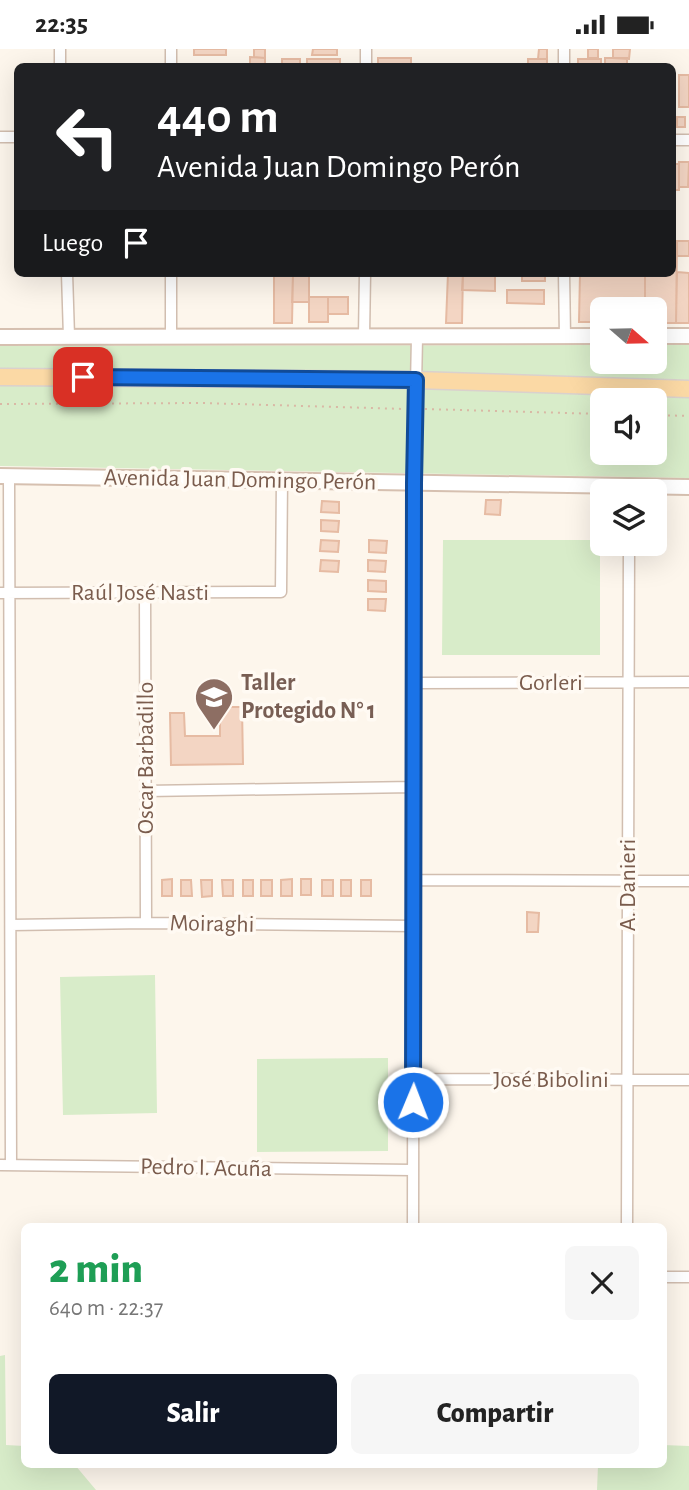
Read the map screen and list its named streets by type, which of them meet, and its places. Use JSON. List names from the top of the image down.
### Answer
{
  "streets": {
    "main road": ["Avenida Juan Domingo Perón"],
    "street": [
      "Raúl José Nasti",
      "Gorleri",
      "Oscar Barbadillo",
      "A. Danieri",
      "Moiraghi",
      "José Bibolini",
      "Pedro I. Acuña"
    ]
  },
  "crossings": [
    ["Avenida Juan Domingo Perón", "Raúl José Nasti"],
    ["Raúl José Nasti", "Oscar Barbadillo"],
    ["Gorleri", "A. Danieri"],
    ["Oscar Barbadillo", "Moiraghi"],
    ["A. Danieri", "José Bibolini"]
  ],
  "places": {
    "school or university": ["Taller Protegido N° 1"]
  },
  "north": "right",
  "page": {
    "status": "22:35",
    "turn": ["440 m", "Avenida Juan Domingo Perón"],
    "then": "Luego",
    "heading": ["2 min", "640 m · 22:37"],
    "buttons": ["Salir", "Compartir"]
  }
}
